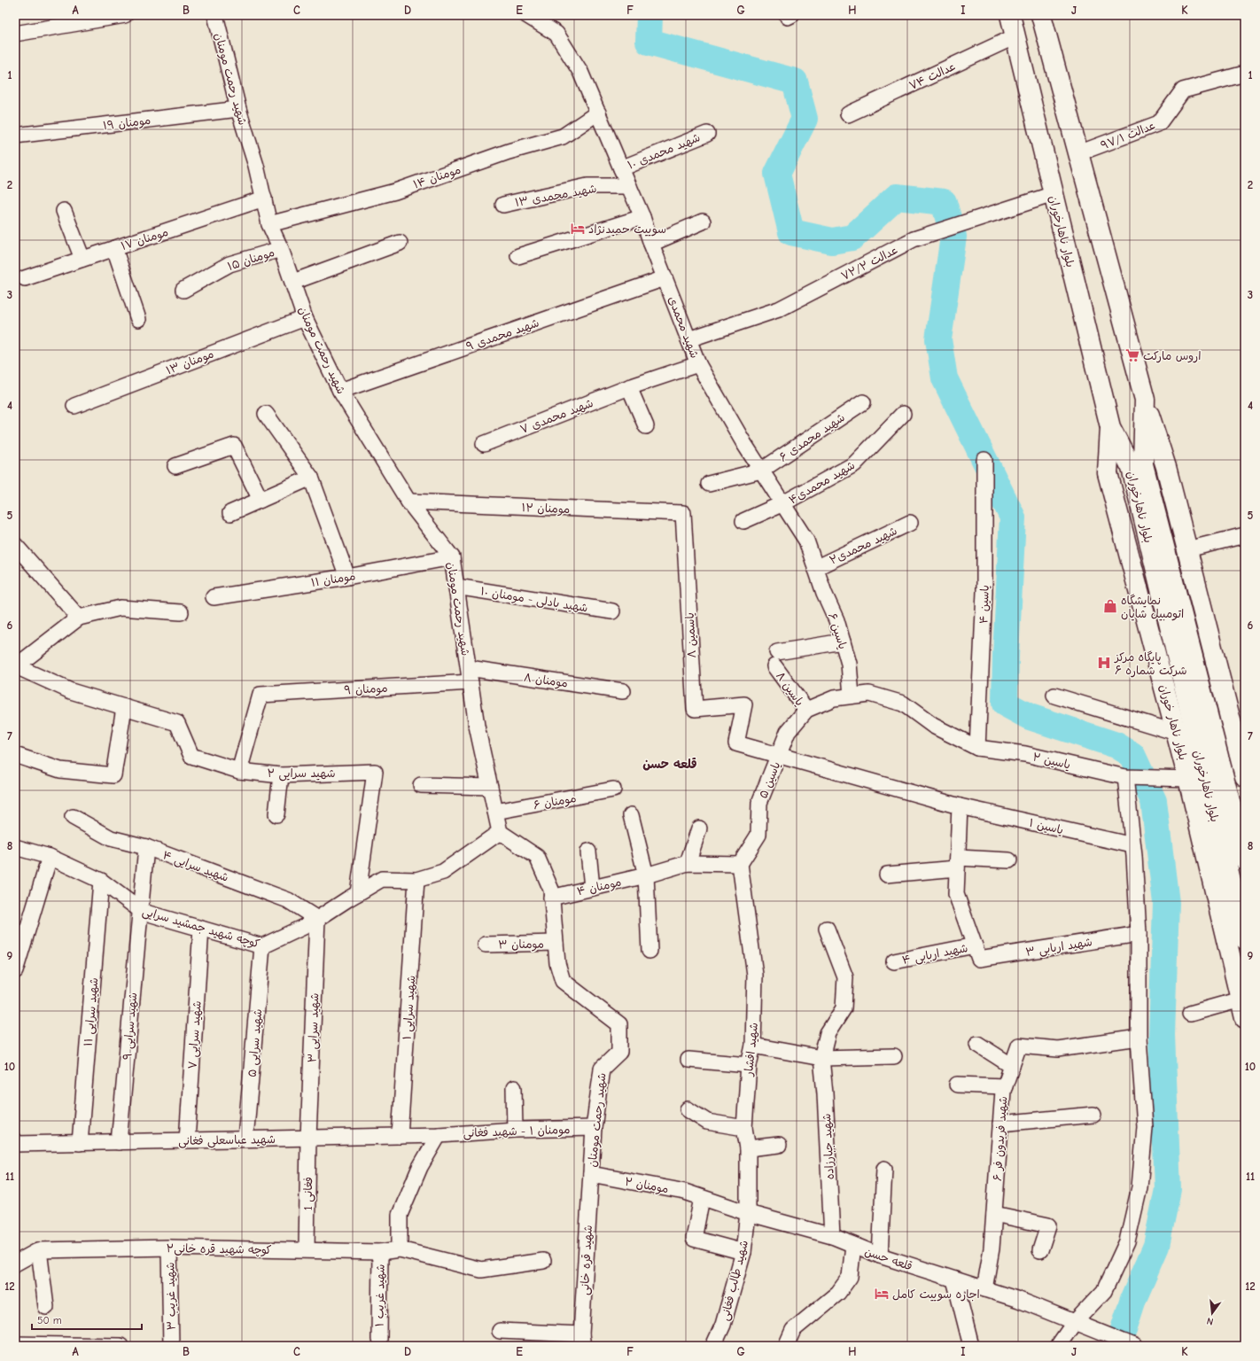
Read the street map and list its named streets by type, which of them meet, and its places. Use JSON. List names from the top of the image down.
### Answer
{
  "streets": {
    "main road": ["بلوار ناهارخوران", "بلوار ناهار خوران"],
    "street": [
      "عدالت ۷۴",
      "شهید رحمت مومنان",
      "مومنان ۱۹",
      "۹۷/۱ عدالت",
      "۱۰ شهید محمدی",
      "مومنان ۱۴",
      "۱۳ شهید محمدی",
      "مومنان ۱۷",
      "مومنان ۱۵",
      "عدالت ۷۲/۲",
      "شهید محمدی",
      "۹ شهید محمدی",
      "مومنان ۱۳",
      "شهید محمدی ۷",
      "۶ شهید محمدی",
      "شهید محمدی۴",
      "مومنان ۱۲",
      "شهید محمدی۲",
      "مومنان ۱۱",
      "شهید بادلی - مومنان ۱۰",
      "یاسین ۴",
      "یاسین ۶",
      "یاسمین ۸",
      "مومنان ۸",
      "مومنان ۹",
      "یاسین ۸",
      "یاسین ۲",
      "شهید سرایی ۲",
      "یاسین ۵",
      "مومنان ۶",
      "یاسین ۱",
      "شهید سرایی ۴",
      "۴ مومنان",
      "کوچه شهید جمشید سرایی",
      "مومنان ۳",
      "شهید اربابی ۳",
      "شهید اربابی ۴",
      "شهید سرایی ۱",
      "شهید سرایی ۱۱",
      "شهید سرایی ۹",
      "شهید سرایی ۳",
      "شهید سرایی ۷",
      "شهید سرایی ۵",
      "شهید افشار",
      "مومنان ۱ - شهید فغانی",
      "شهید فریدون فر ۶",
      "شهید عباسعلی فغانی",
      "شهید جبارزاده",
      "۲ مومنان",
      "فغانی 1",
      "کوچه شهید قره خانی۲",
      "قلعه حسن",
      "شهید قره خانی",
      "شهید طالب فغانی",
      "۱ شهید غریب",
      "۳ شهید غریب"
    ]
  },
  "crossings": [
    ["عدالت ۷۴", "بلوار ناهارخوران"],
    ["شهید رحمت مومنان", "مومنان ۱۹"],
    ["شهید رحمت مومنان", "مومنان ۱۴"],
    ["شهید رحمت مومنان", "مومنان ۱۷"],
    ["شهید رحمت مومنان", "مومنان ۱۵"],
    ["شهید رحمت مومنان", "۹ شهید محمدی"],
    ["شهید رحمت مومنان", "مومنان ۱۳"],
    ["شهید رحمت مومنان", "مومنان ۱۲"],
    ["شهید رحمت مومنان", "مومنان ۱۱"],
    ["شهید رحمت مومنان", "شهید بادلی - مومنان ۱۰"],
    ["شهید رحمت مومنان", "مومنان ۸"],
    ["شهید رحمت مومنان", "مومنان ۹"],
    ["شهید رحمت مومنان", "مومنان ۶"],
    ["شهید رحمت مومنان", "۴ مومنان"],
    ["شهید رحمت مومنان", "کوچه شهید جمشید سرایی"],
    ["شهید رحمت مومنان", "مومنان ۳"],
    ["شهید رحمت مومنان", "مومنان ۱ - شهید فغانی"],
    ["شهید رحمت مومنان", "۲ مومنان"],
    ["شهید رحمت مومنان", "شهید قره خانی"],
    ["۹۷/۱ عدالت", "بلوار ناهارخوران"],
    ["۱۰ شهید محمدی", "شهید محمدی"],
    ["مومنان ۱۴", "شهید محمدی"],
    ["۱۳ شهید محمدی", "شهید محمدی"],
    ["بلوار ناهارخوران", "عدالت ۷۲/۲"],
    ["بلوار ناهارخوران", "بلوار ناهار خوران"],
    ["عدالت ۷۲/۲", "شهید محمدی"],
    ["شهید محمدی", "۹ شهید محمدی"],
    ["شهید محمدی", "شهید محمدی ۷"],
    ["شهید محمدی", "۶ شهید محمدی"],
    ["شهید محمدی", "شهید محمدی۴"],
    ["شهید محمدی", "شهید محمدی۲"],
    ["شهید محمدی", "یاسین ۶"],
    ["مومنان ۱۲", "یاسمین ۸"],
    ["شهید محمدی۲", "یاسین ۶"],
    ["یاسین ۴", "یاسین ۲"],
    ["یاسین ۶", "یاسین ۸"],
    ["یاسین ۶", "یاسین ۲"],
    ["یاسمین ۸", "یاسین ۱"],
    ["مومنان ۸", "مومنان ۹"],
    ["مومنان ۹", "شهید سرایی ۲"],
    ["یاسین ۸", "یاسین ۲"],
    ["یاسین ۸", "یاسین ۵"],
    ["بلوار ناهار خوران", "یاسین ۲"],
    ["یاسین ۲", "یاسین ۵"],
    ["شهید سرایی ۲", "کوچه شهید جمشید سرایی"],
    ["یاسین ۵", "یاسین ۱"],
    ["یاسین ۵", "۴ مومنان"],
    ["یاسین ۵", "شهید افشار"],
    ["شهید سرایی ۴", "کوچه شهید جمشید سرایی"],
    ["شهید سرایی ۴", "شهید سرایی ۹"],
    ["شهید سرایی ۴", "شهید سرایی ۳"],
    ["۴ مومنان", "شهید افشار"],
    ["کوچه شهید جمشید سرایی", "شهید سرایی ۱"],
    ["کوچه شهید جمشید سرایی", "شهید سرایی ۱۱"],
    ["کوچه شهید جمشید سرایی", "شهید سرایی ۹"],
    ["کوچه شهید جمشید سرایی", "شهید سرایی ۳"],
    ["کوچه شهید جمشید سرایی", "شهید سرایی ۷"],
    ["کوچه شهید جمشید سرایی", "شهید سرایی ۵"],
    ["شهید اربابی ۳", "شهید اربابی ۴"],
    ["شهید سرایی ۱", "شهید عباسعلی فغانی"],
    ["شهید سرایی ۱۱", "شهید عباسعلی فغانی"],
    ["شهید سرایی ۹", "شهید عباسعلی فغانی"],
    ["شهید سرایی ۳", "شهید عباسعلی فغانی"],
    ["شهید سرایی ۳", "فغانی 1"],
    ["شهید سرایی ۷", "شهید عباسعلی فغانی"],
    ["شهید سرایی ۵", "شهید عباسعلی فغانی"],
    ["شهید افشار", "قلعه حسن"],
    ["شهید افشار", "شهید طالب فغانی"],
    ["مومنان ۱ - شهید فغانی", "شهید عباسعلی فغانی"],
    ["شهید فریدون فر ۶", "قلعه حسن"],
    ["شهید عباسعلی فغانی", "فغانی 1"],
    ["شهید جبارزاده", "قلعه حسن"],
    ["۲ مومنان", "قلعه حسن"],
    ["۲ مومنان", "شهید قره خانی"],
    ["فغانی 1", "کوچه شهید قره خانی۲"],
    ["کوچه شهید قره خانی۲", "۱ شهید غریب"],
    ["کوچه شهید قره خانی۲", "۳ شهید غریب"],
    ["قلعه حسن", "شهید طالب فغانی"]
  ],
  "districts": ["قلعه حسن"],
  "places": {
    "hotel": ["سوییت حمیدنژاد", "اجاره سوییت کامل"],
    "supermarket": ["اروس مارکت"],
    "shop": ["نمایشگاه اتومبیل شایان"],
    "hospital": ["پایگاه مرکز شرکت شماره ۶"]
  },
  "scale_bar": "50 m",
  "north": "bottom",
  "grid": {
    "columns": [
      "A",
      "B",
      "C",
      "D",
      "E",
      "F",
      "G",
      "H",
      "I",
      "J",
      "K"
    ],
    "rows": [
      "1",
      "2",
      "3",
      "4",
      "5",
      "6",
      "7",
      "8",
      "9",
      "10",
      "11",
      "12"
    ]
  }
}
